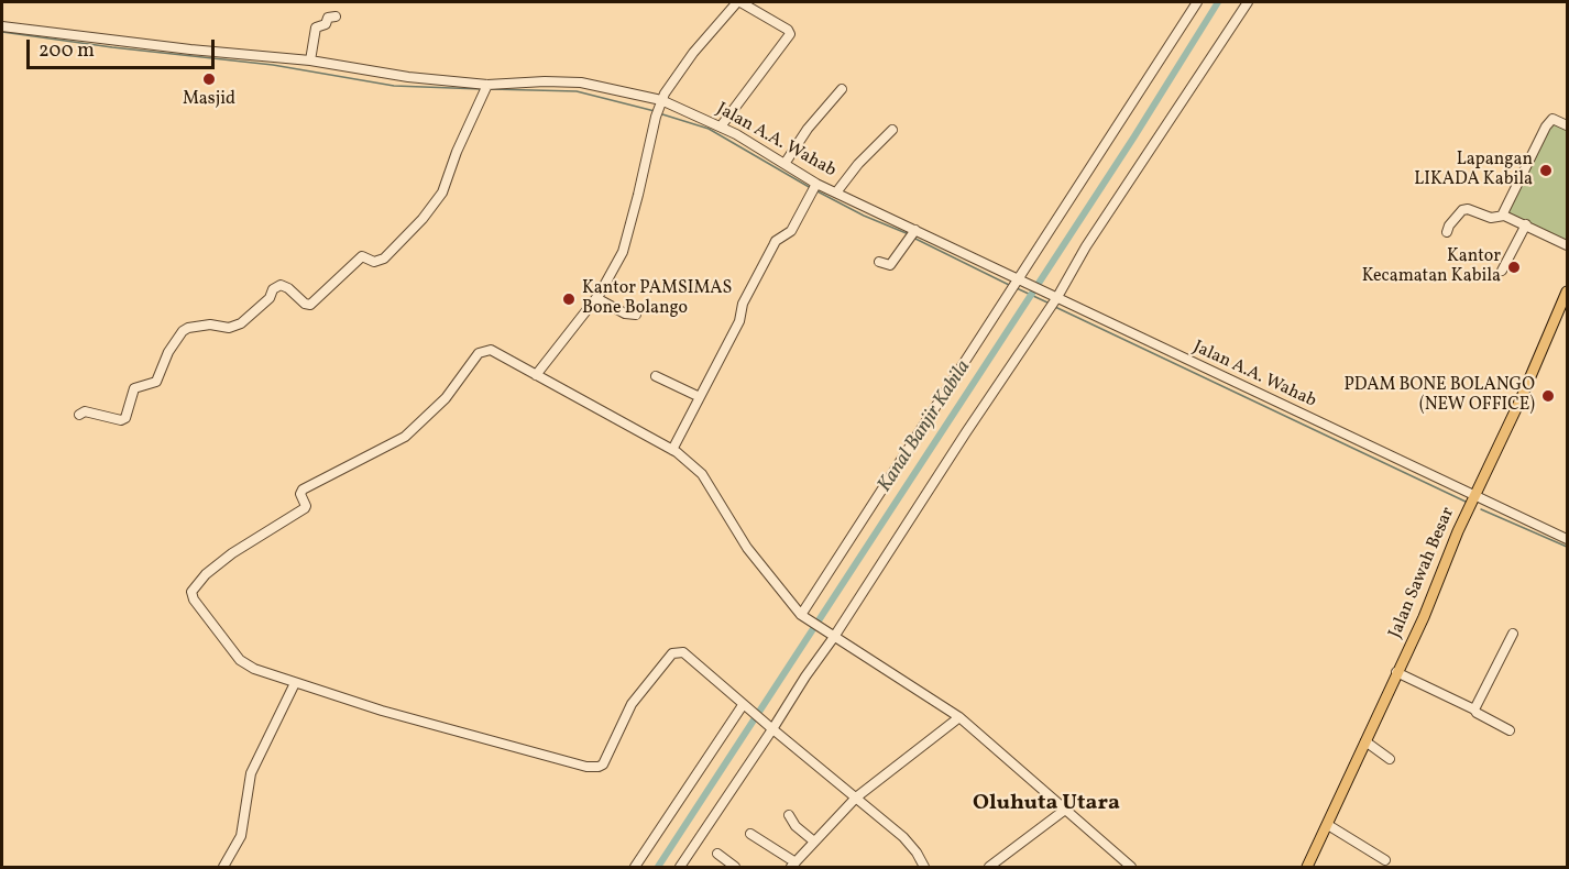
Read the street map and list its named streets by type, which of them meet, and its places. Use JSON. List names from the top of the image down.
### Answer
{
  "streets": {
    "main road": ["Jalan Sawah Besar"],
    "street": ["Jalan A.A. Wahab"]
  },
  "crossings": [
    ["Jalan A.A. Wahab", "Jalan Sawah Besar"]
  ],
  "districts": ["Oluhuta Utara"],
  "water": ["Kanal Banjir Kabila"],
  "places": [
    "Masjid",
    "Lapangan LIKADA Kabila",
    "Kantor Kecamatan Kabila",
    "Kantor PAMSIMAS Bone Bolango",
    "PDAM BONE BOLANGO (NEW OFFICE)"
  ],
  "scale_bar": "200 m"
}
